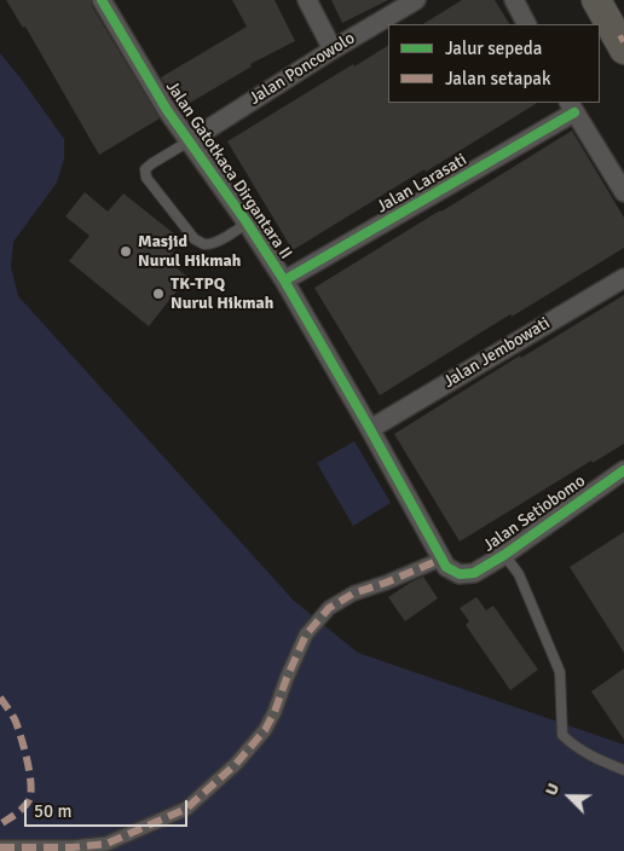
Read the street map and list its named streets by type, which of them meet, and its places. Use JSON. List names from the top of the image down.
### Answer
{
  "streets": {
    "street": [
      "Jalan Poncowolo",
      "Jalan Gatotkaca Dirgantara II",
      "Jalan Larasati",
      "Jalan Jembowati",
      "Jalan Setiobomo"
    ]
  },
  "crossings": [
    ["Jalan Poncowolo", "Jalan Gatotkaca Dirgantara II"],
    ["Jalan Gatotkaca Dirgantara II", "Jalan Larasati"],
    ["Jalan Gatotkaca Dirgantara II", "Jalan Jembowati"],
    ["Jalan Gatotkaca Dirgantara II", "Jalan Setiobomo"]
  ],
  "places": ["Masjid Nurul Hikmah", "TK-TPQ Nurul Hikmah"],
  "legend": ["Jalur sepeda", "Jalan setapak"],
  "scale_bar": "50 m",
  "north": "top left"
}
